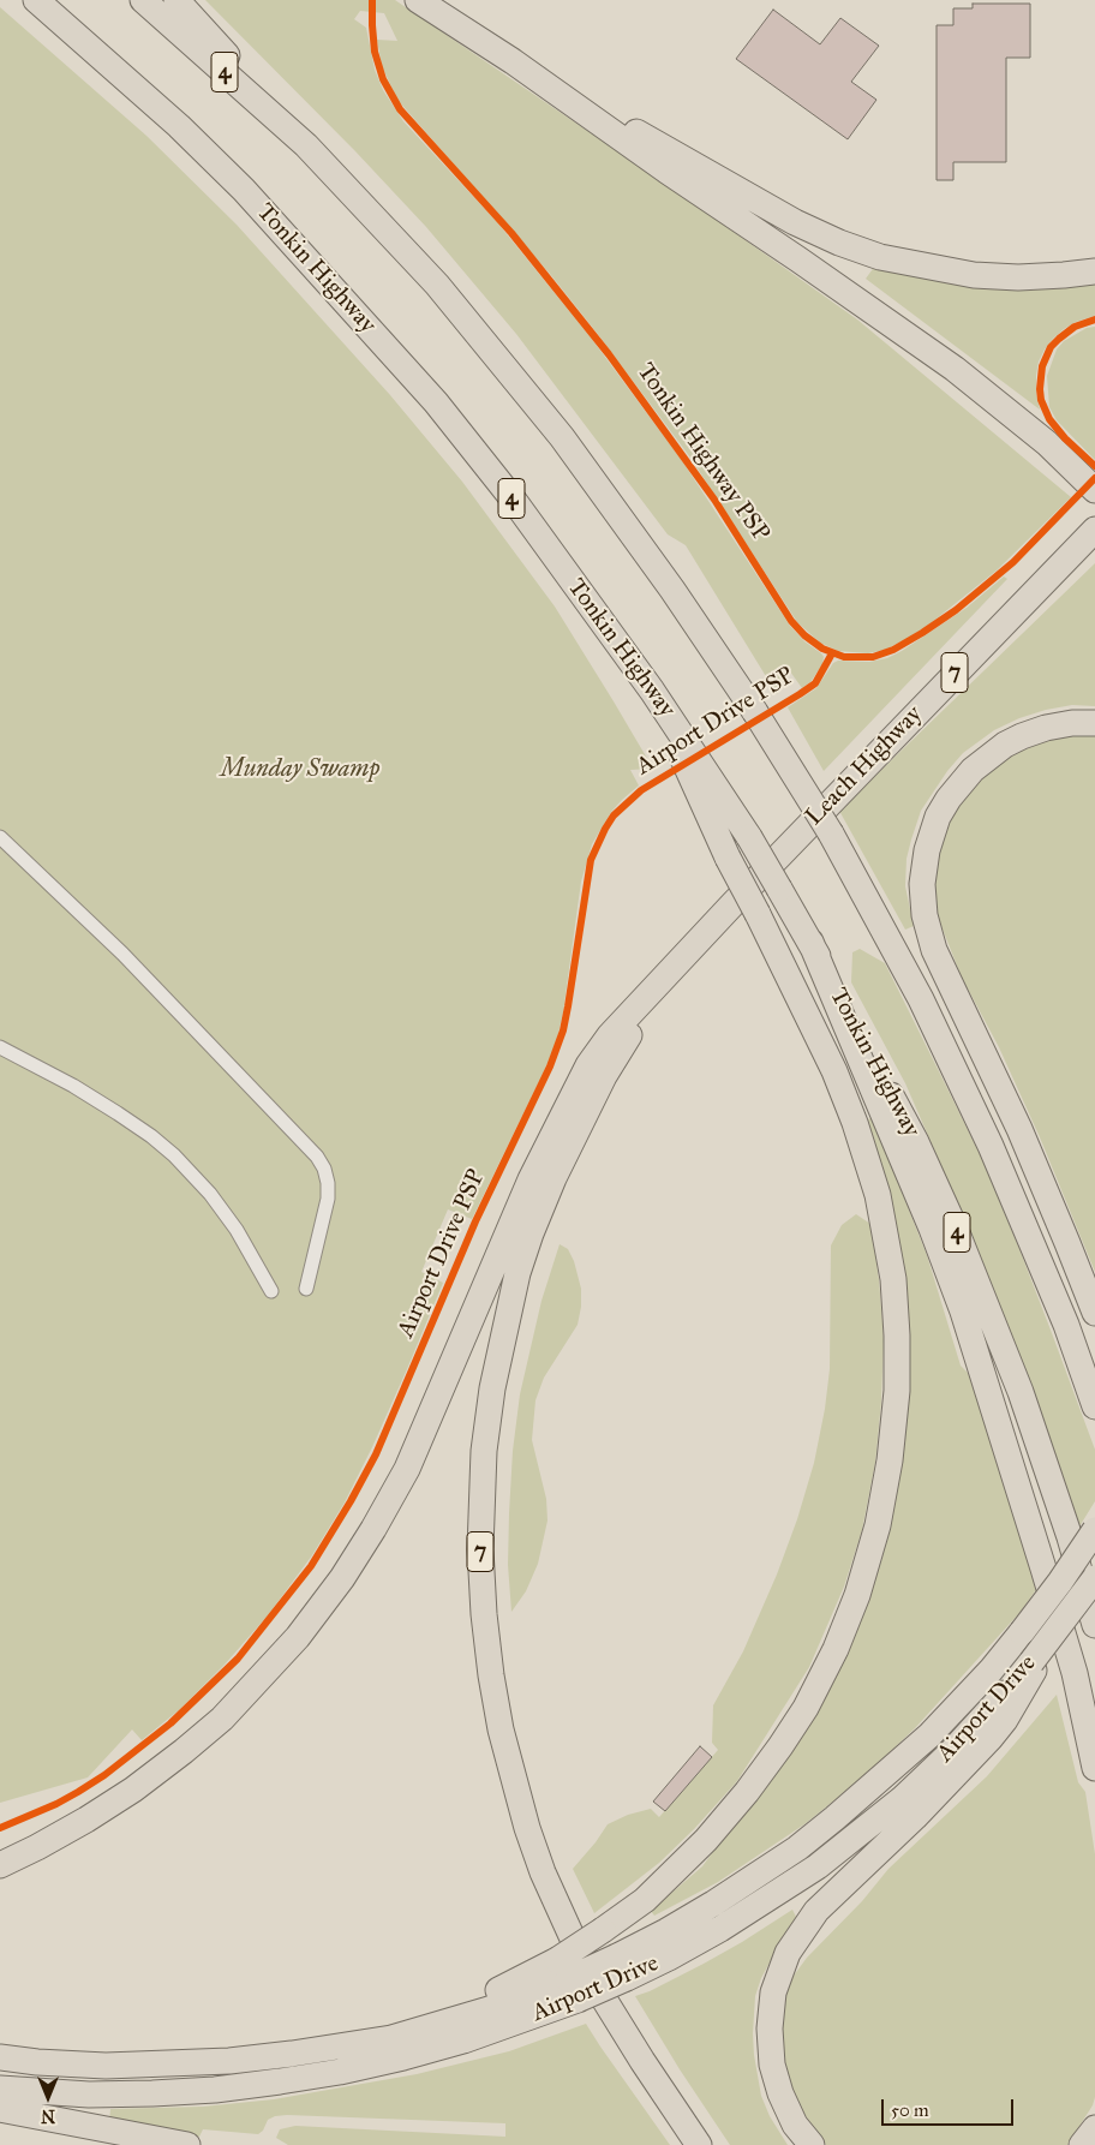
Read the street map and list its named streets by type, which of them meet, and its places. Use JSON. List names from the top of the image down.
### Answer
{
  "streets": {
    "highway": [
      "4",
      "Tonkin Highway",
      "7",
      "Leach Highway",
      "Airport Drive"
    ],
    "cycle path": ["Tonkin Highway PSP", "Airport Drive PSP"]
  },
  "crossings": [
    ["7", "Leach Highway"]
  ],
  "parks": ["Munday Swamp"],
  "scale_bar": "50 m",
  "north": "bottom"
}
